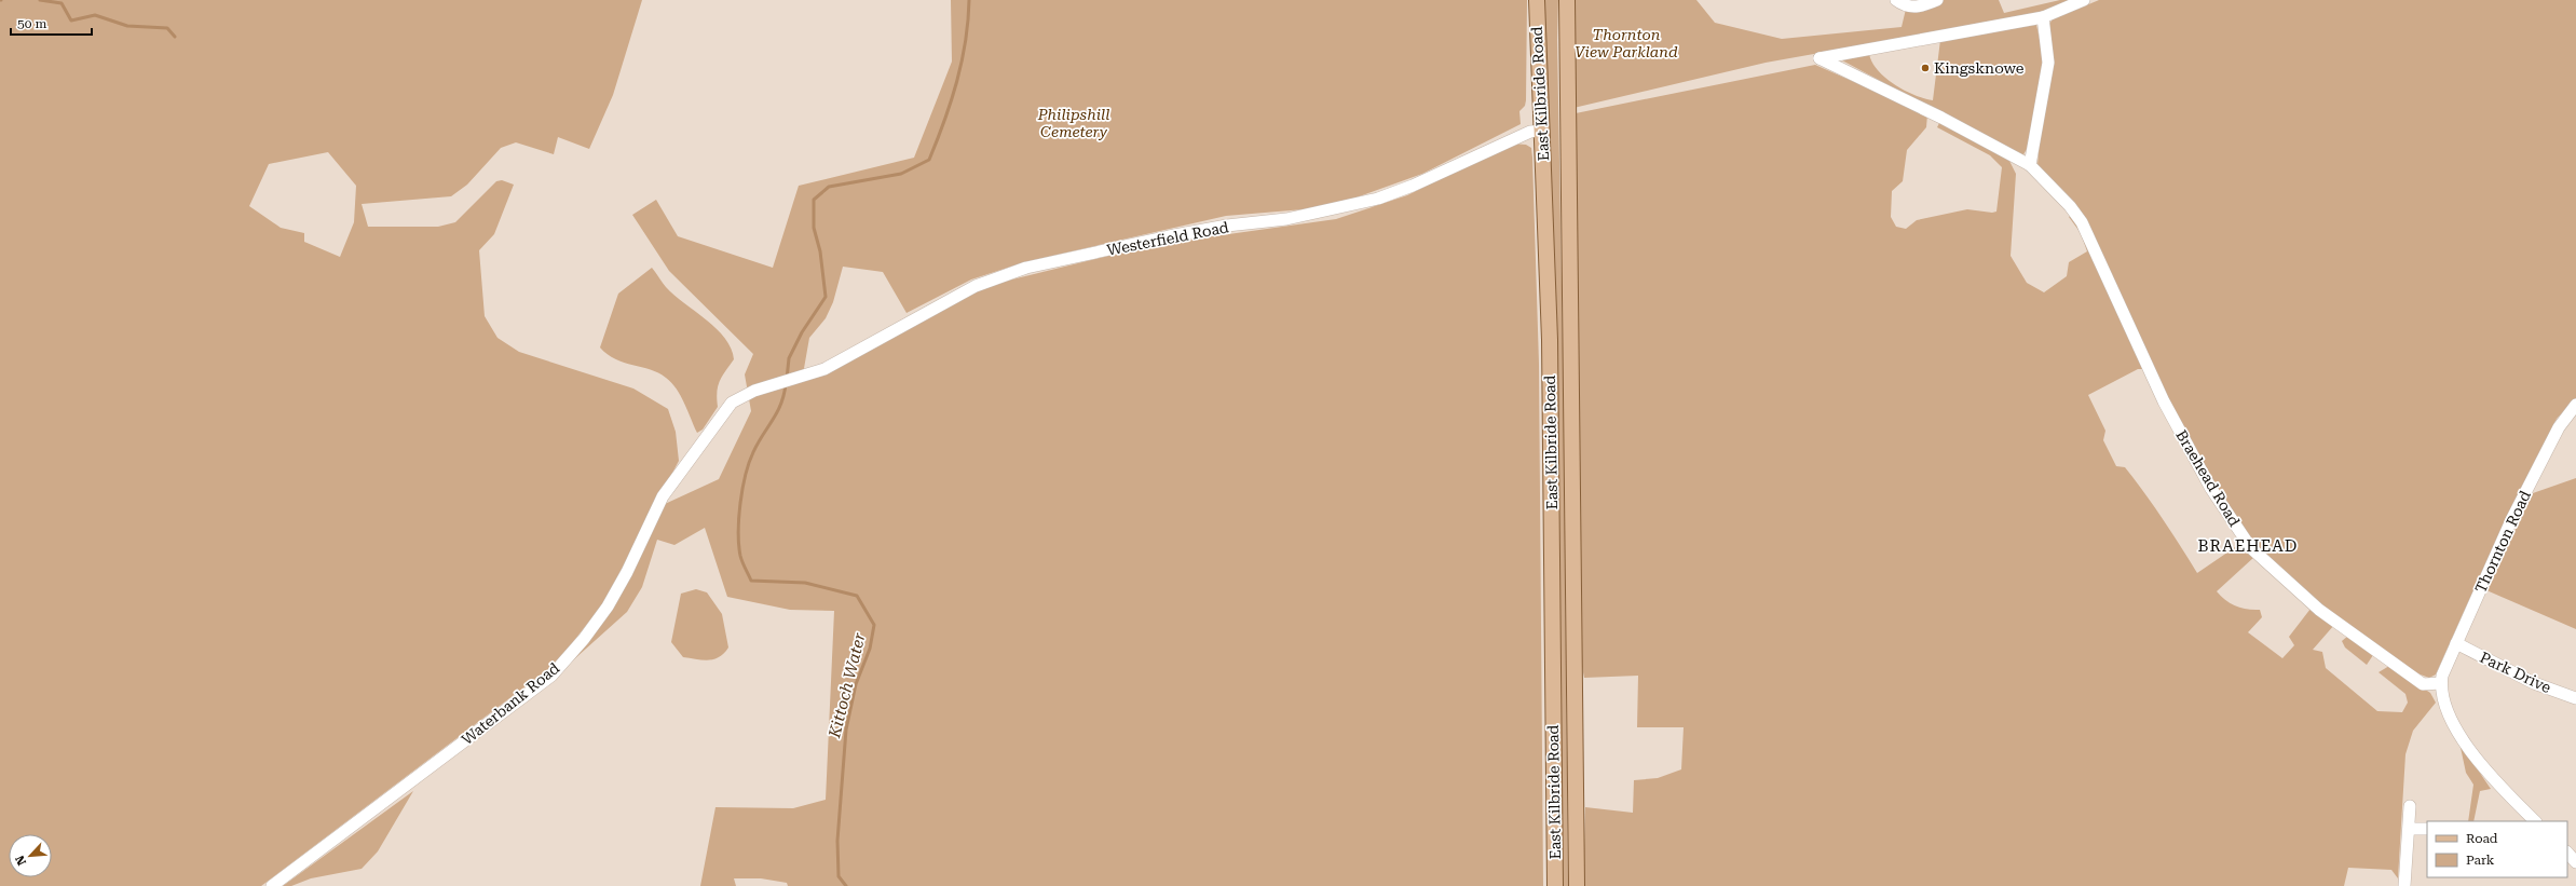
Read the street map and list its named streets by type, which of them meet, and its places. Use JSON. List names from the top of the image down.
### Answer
{
  "streets": {
    "main road": ["East Kilbride Road"],
    "street": [
      "Westerfield Road",
      "Braehead Road",
      "Thornton Road",
      "Park Drive",
      "Waterbank Road"
    ]
  },
  "crossings": [
    ["East Kilbride Road", "Westerfield Road"],
    ["Westerfield Road", "Waterbank Road"],
    ["Braehead Road", "Thornton Road"],
    ["Thornton Road", "Park Drive"]
  ],
  "districts": ["BRAEHEAD"],
  "water": ["Kittoch Water"],
  "parks": ["Thornton View Parkland", "Philipshill Cemetery"],
  "places": ["Kingsknowe"],
  "legend": ["Road", "Park"],
  "scale_bar": "50 m",
  "north": "bottom left"
}
